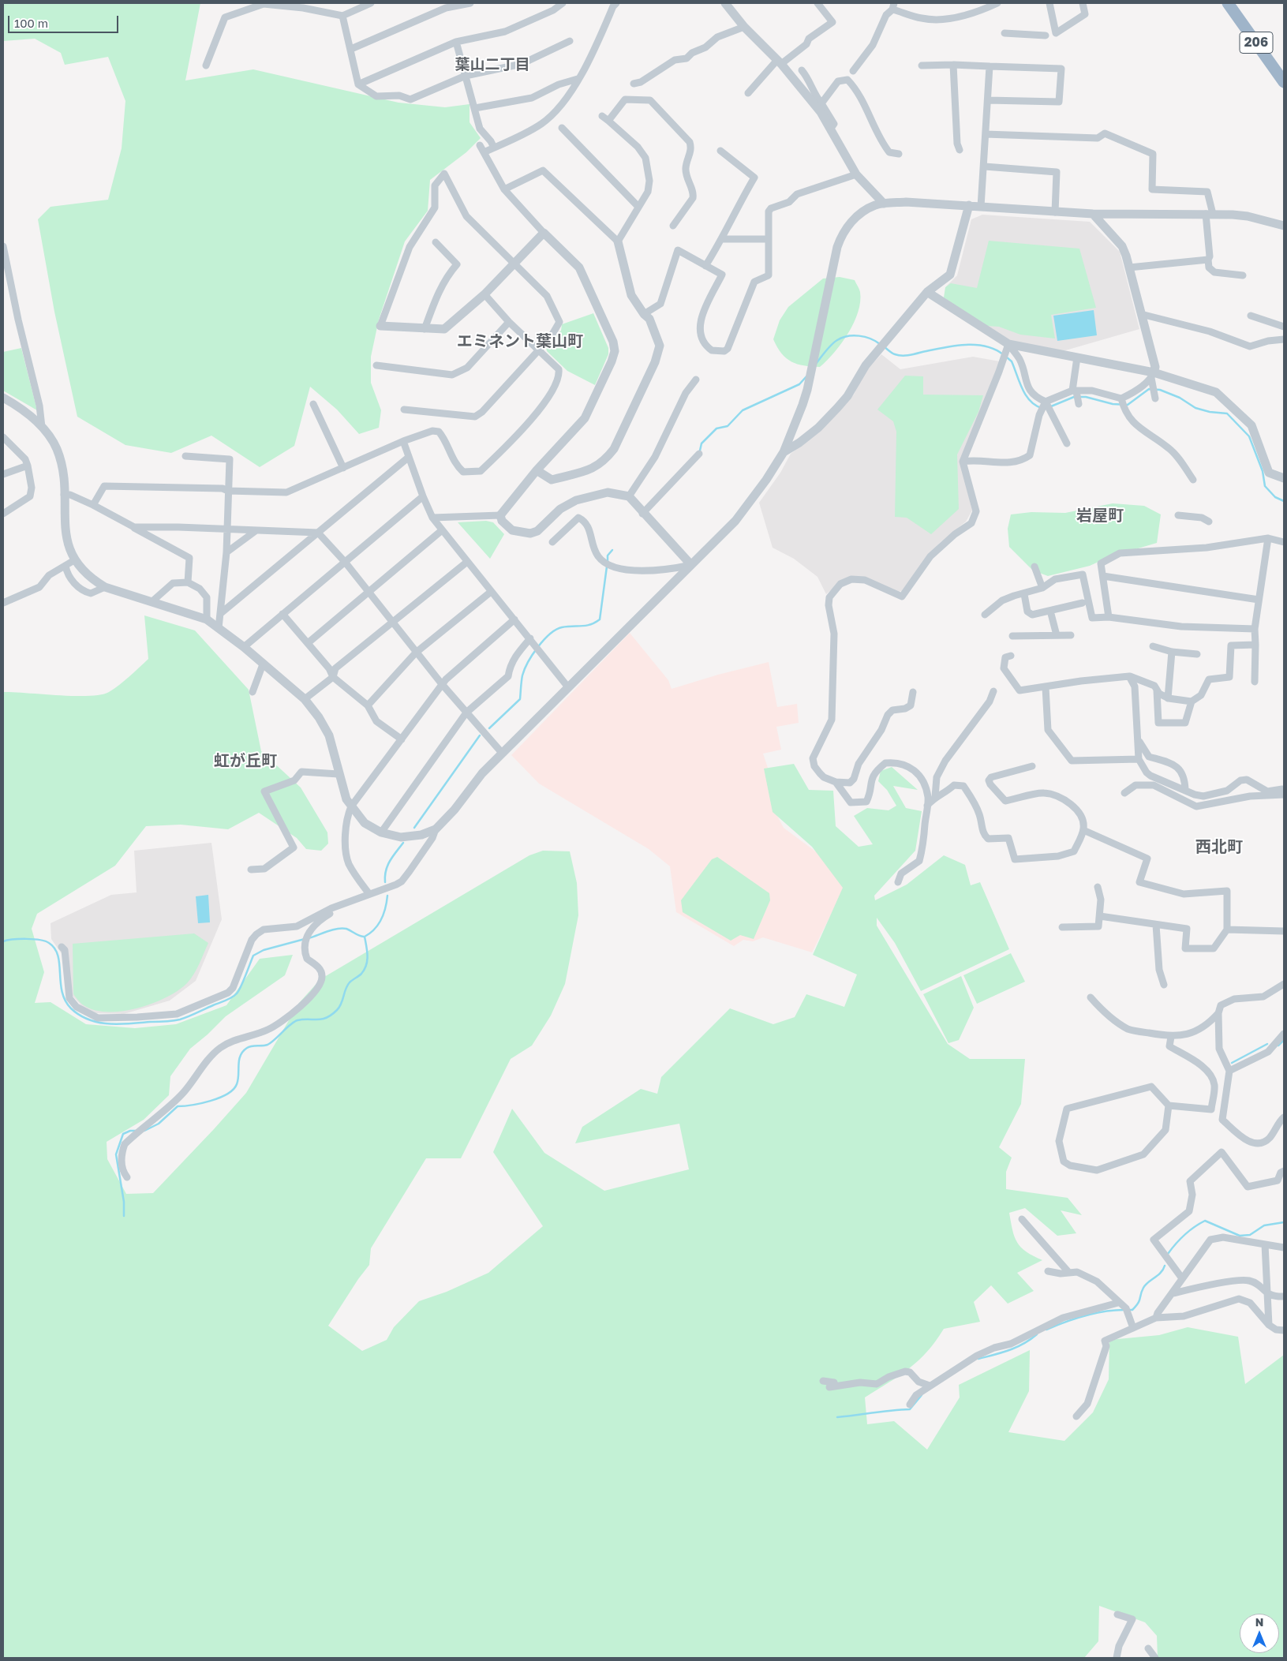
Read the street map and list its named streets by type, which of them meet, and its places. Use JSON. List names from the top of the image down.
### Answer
{
  "streets": {
    "highway": ["206"]
  },
  "districts": [
    "葉山二丁目",
    "エミネント葉山町",
    "岩屋町",
    "虹が丘町",
    "西北町"
  ],
  "scale_bar": "100 m",
  "north": "top"
}
